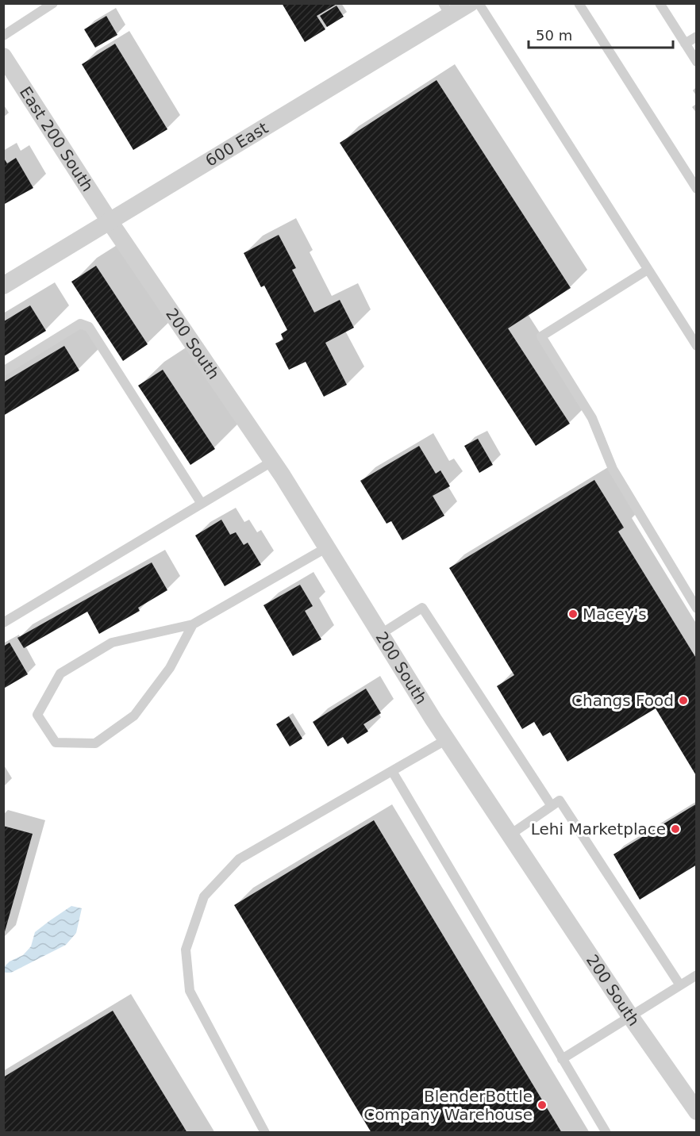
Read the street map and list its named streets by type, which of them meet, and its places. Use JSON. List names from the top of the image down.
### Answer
{
  "streets": {
    "street": ["East 200 South", "600 East", "200 South"]
  },
  "crossings": [
    ["East 200 South", "600 East"],
    ["East 200 South", "200 South"],
    ["600 East", "200 South"]
  ],
  "places": [
    "Macey's",
    "Changs Food",
    "Lehi Marketplace",
    "BlenderBottle Company Warehouse"
  ],
  "scale_bar": "50 m"
}
